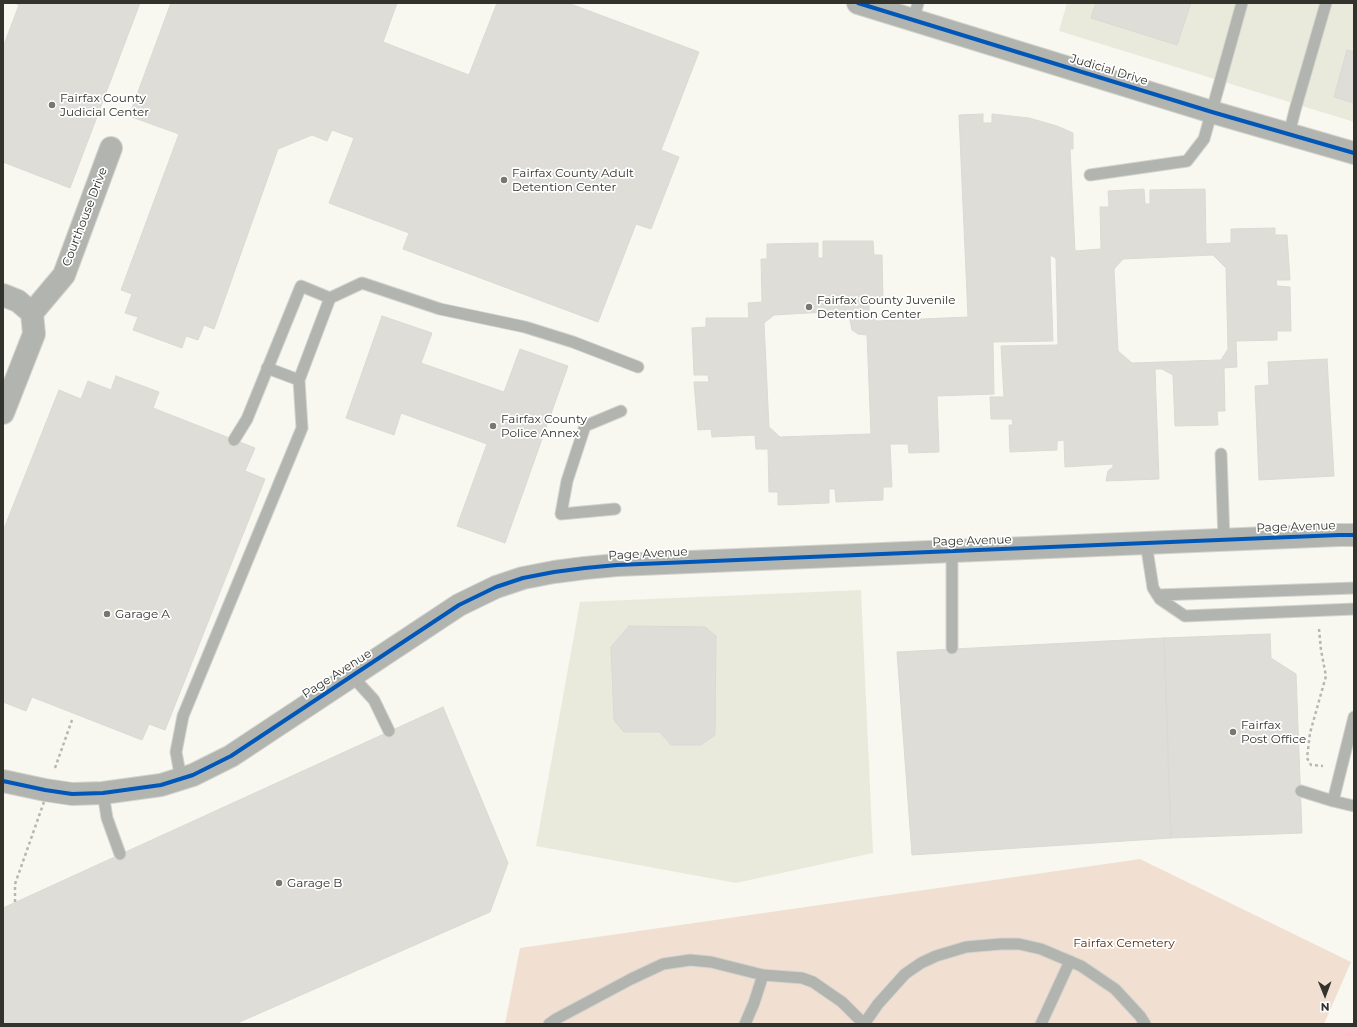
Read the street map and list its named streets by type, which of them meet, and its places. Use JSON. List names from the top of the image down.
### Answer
{
  "streets": {
    "street": ["Judicial Drive", "Courthouse Drive", "Page Avenue"]
  },
  "parks": ["Fairfax Cemetery"],
  "places": [
    "Fairfax County Judicial Center",
    "Fairfax County Adult Detention Center",
    "Fairfax County Juvenile Detention Center",
    "Fairfax County Police Annex",
    "Garage A",
    "Fairfax Post Office",
    "Garage B"
  ],
  "north": "bottom"
}
